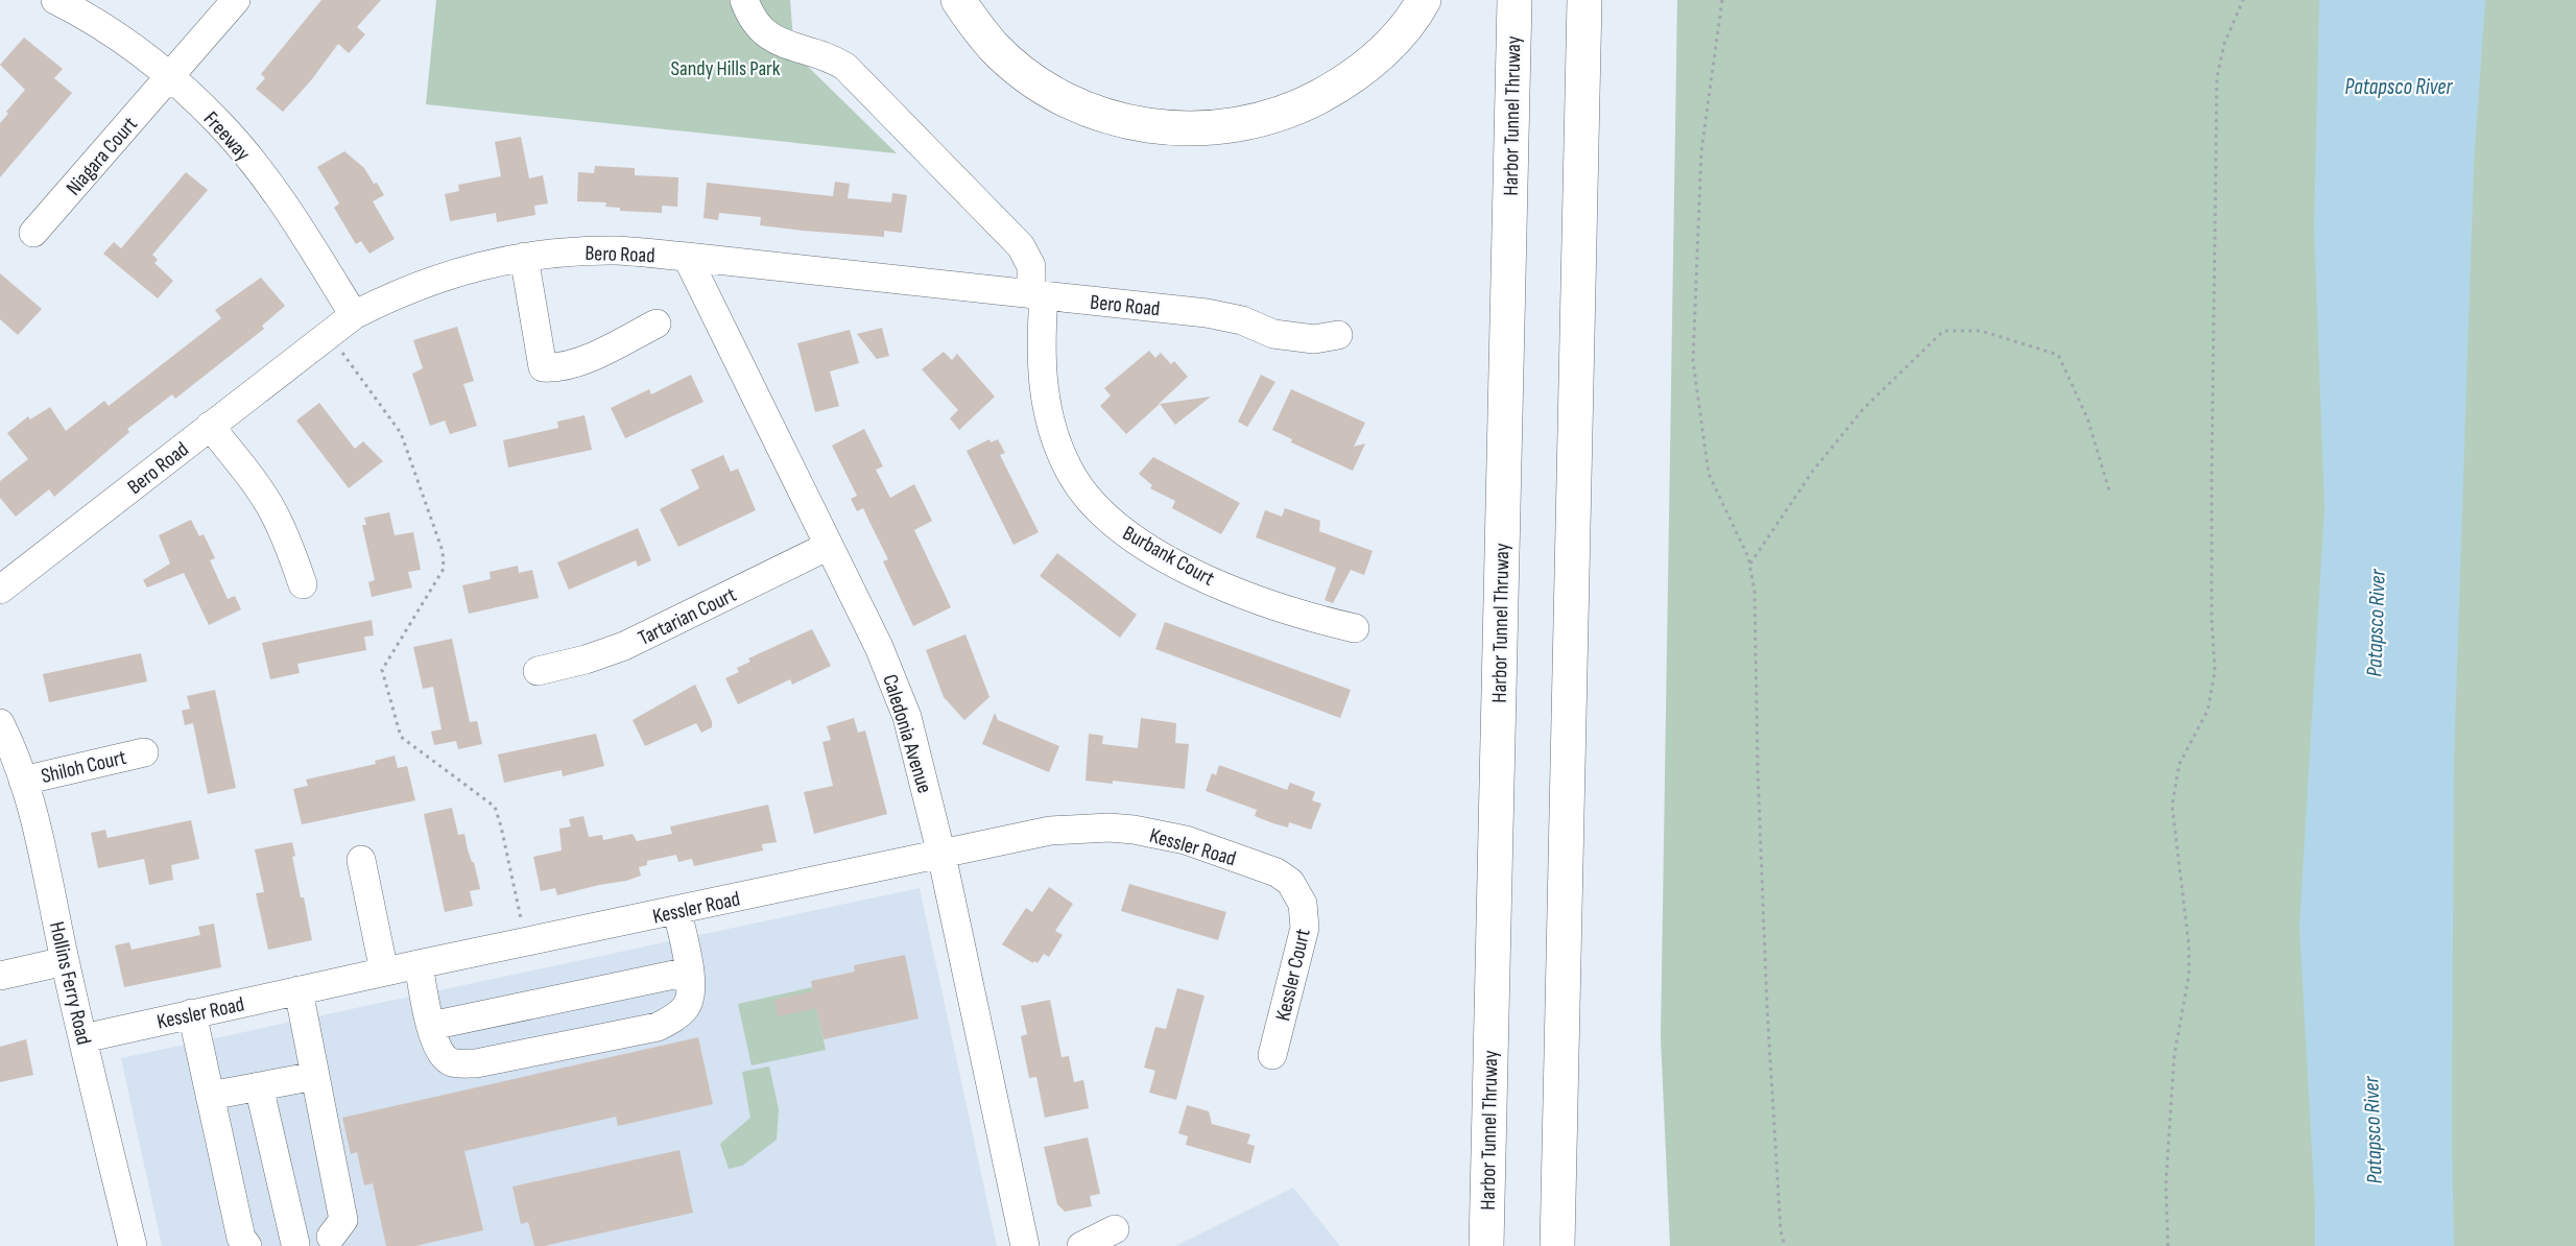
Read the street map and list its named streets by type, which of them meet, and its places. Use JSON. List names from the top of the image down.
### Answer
{
  "streets": {
    "highway": ["Harbor Tunnel Thruway"],
    "street": [
      "Freeway",
      "Niagara Court",
      "Bero Road",
      "Burbank Court",
      "Tartarian Court",
      "Caledonia Avenue",
      "Shiloh Court",
      "Kessler Road",
      "Kessler Court",
      "Hollins Ferry Road"
    ]
  },
  "crossings": [
    ["Freeway", "Niagara Court"],
    ["Freeway", "Bero Road"],
    ["Bero Road", "Burbank Court"],
    ["Bero Road", "Caledonia Avenue"],
    ["Tartarian Court", "Caledonia Avenue"],
    ["Caledonia Avenue", "Kessler Road"],
    ["Shiloh Court", "Hollins Ferry Road"],
    ["Kessler Road", "Kessler Court"],
    ["Kessler Road", "Hollins Ferry Road"]
  ],
  "water": ["Patapsco River"],
  "parks": ["Sandy Hills Park"]
}
